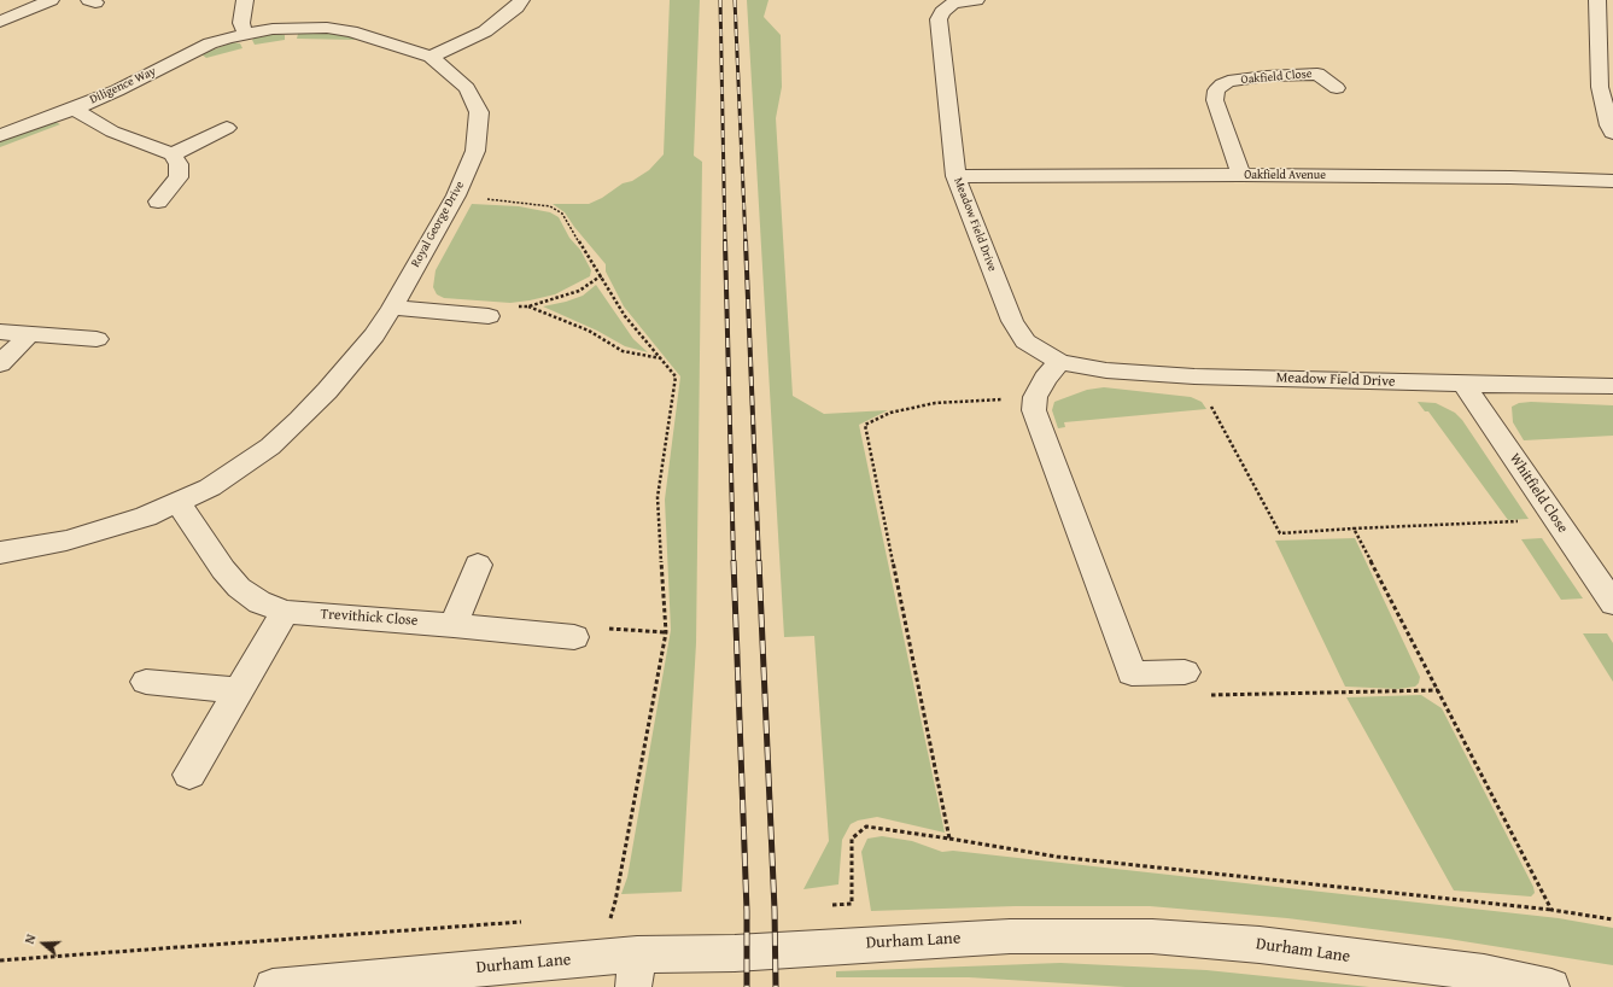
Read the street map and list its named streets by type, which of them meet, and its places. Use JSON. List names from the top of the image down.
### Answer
{
  "streets": {
    "street": [
      "Oakfield Close",
      "Diligence Way",
      "Oakfield Avenue",
      "Royal George Drive",
      "Meadow Field Drive",
      "Whitfield Close",
      "Trevithick Close",
      "Durham Lane"
    ]
  },
  "crossings": [
    ["Oakfield Close", "Oakfield Avenue"],
    ["Diligence Way", "Royal George Drive"],
    ["Oakfield Avenue", "Meadow Field Drive"],
    ["Royal George Drive", "Trevithick Close"],
    ["Meadow Field Drive", "Whitfield Close"]
  ],
  "north": "left"
}
